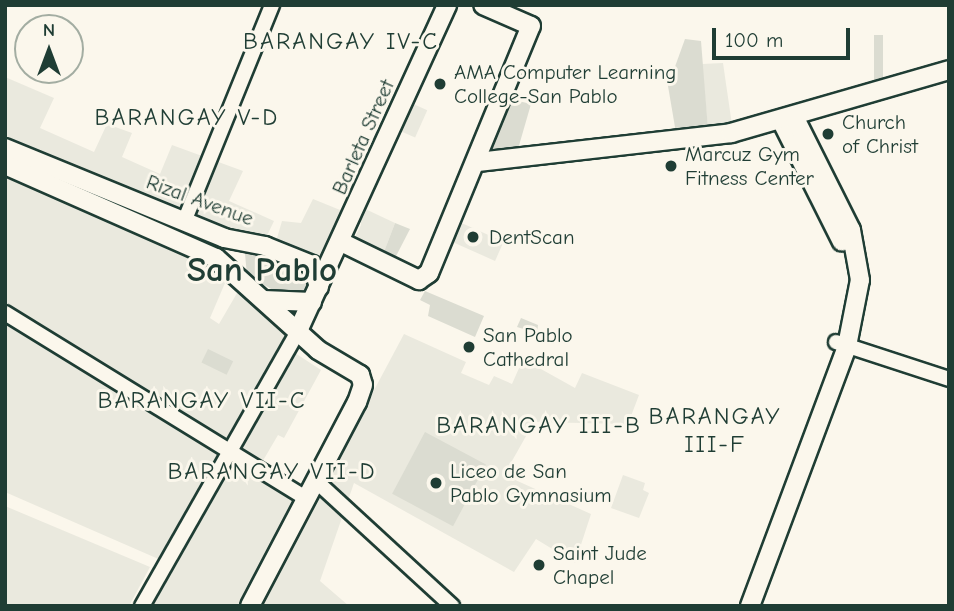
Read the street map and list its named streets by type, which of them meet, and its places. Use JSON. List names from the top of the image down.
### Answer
{
  "streets": {
    "main road": ["Barleta Street", "Rizal Avenue"]
  },
  "crossings": [
    ["Barleta Street", "Rizal Avenue"]
  ],
  "districts": [
    "BARANGAY IV-C",
    "BARANGAY V-D",
    "San Pablo",
    "BARANGAY VII-C",
    "BARANGAY III-F",
    "BARANGAY III-B",
    "BARANGAY VII-D"
  ],
  "places": [
    "AMA Computer Learning College-San Pablo",
    "Church of Christ",
    "Marcuz Gym Fitness Center",
    "DentScan",
    "San Pablo Cathedral",
    "Liceo de San Pablo Gymnasium",
    "Saint Jude Chapel"
  ],
  "scale_bar": "100 m",
  "north": "top"
}
